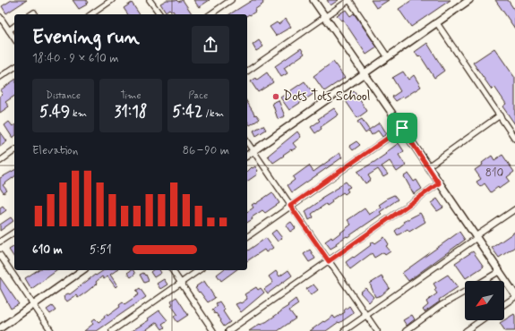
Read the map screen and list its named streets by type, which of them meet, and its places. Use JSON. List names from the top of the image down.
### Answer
{
  "places": ["Dots Tots School"],
  "house_numbers": ["810"],
  "north": "bottom left",
  "page": {
    "heading": ["Evening run", "18:40 · 9 × 610 m"],
    "stats": [
      ["Distance", "5.49 km"],
      ["Time", "31:18"],
      ["Pace", "5:42 /km"]
    ],
    "chart": ["Elevation", "86–90 m"],
    "list": [
      {
        "name": "610 m",
        "note": "5:51"
      }
    ]
  }
}
